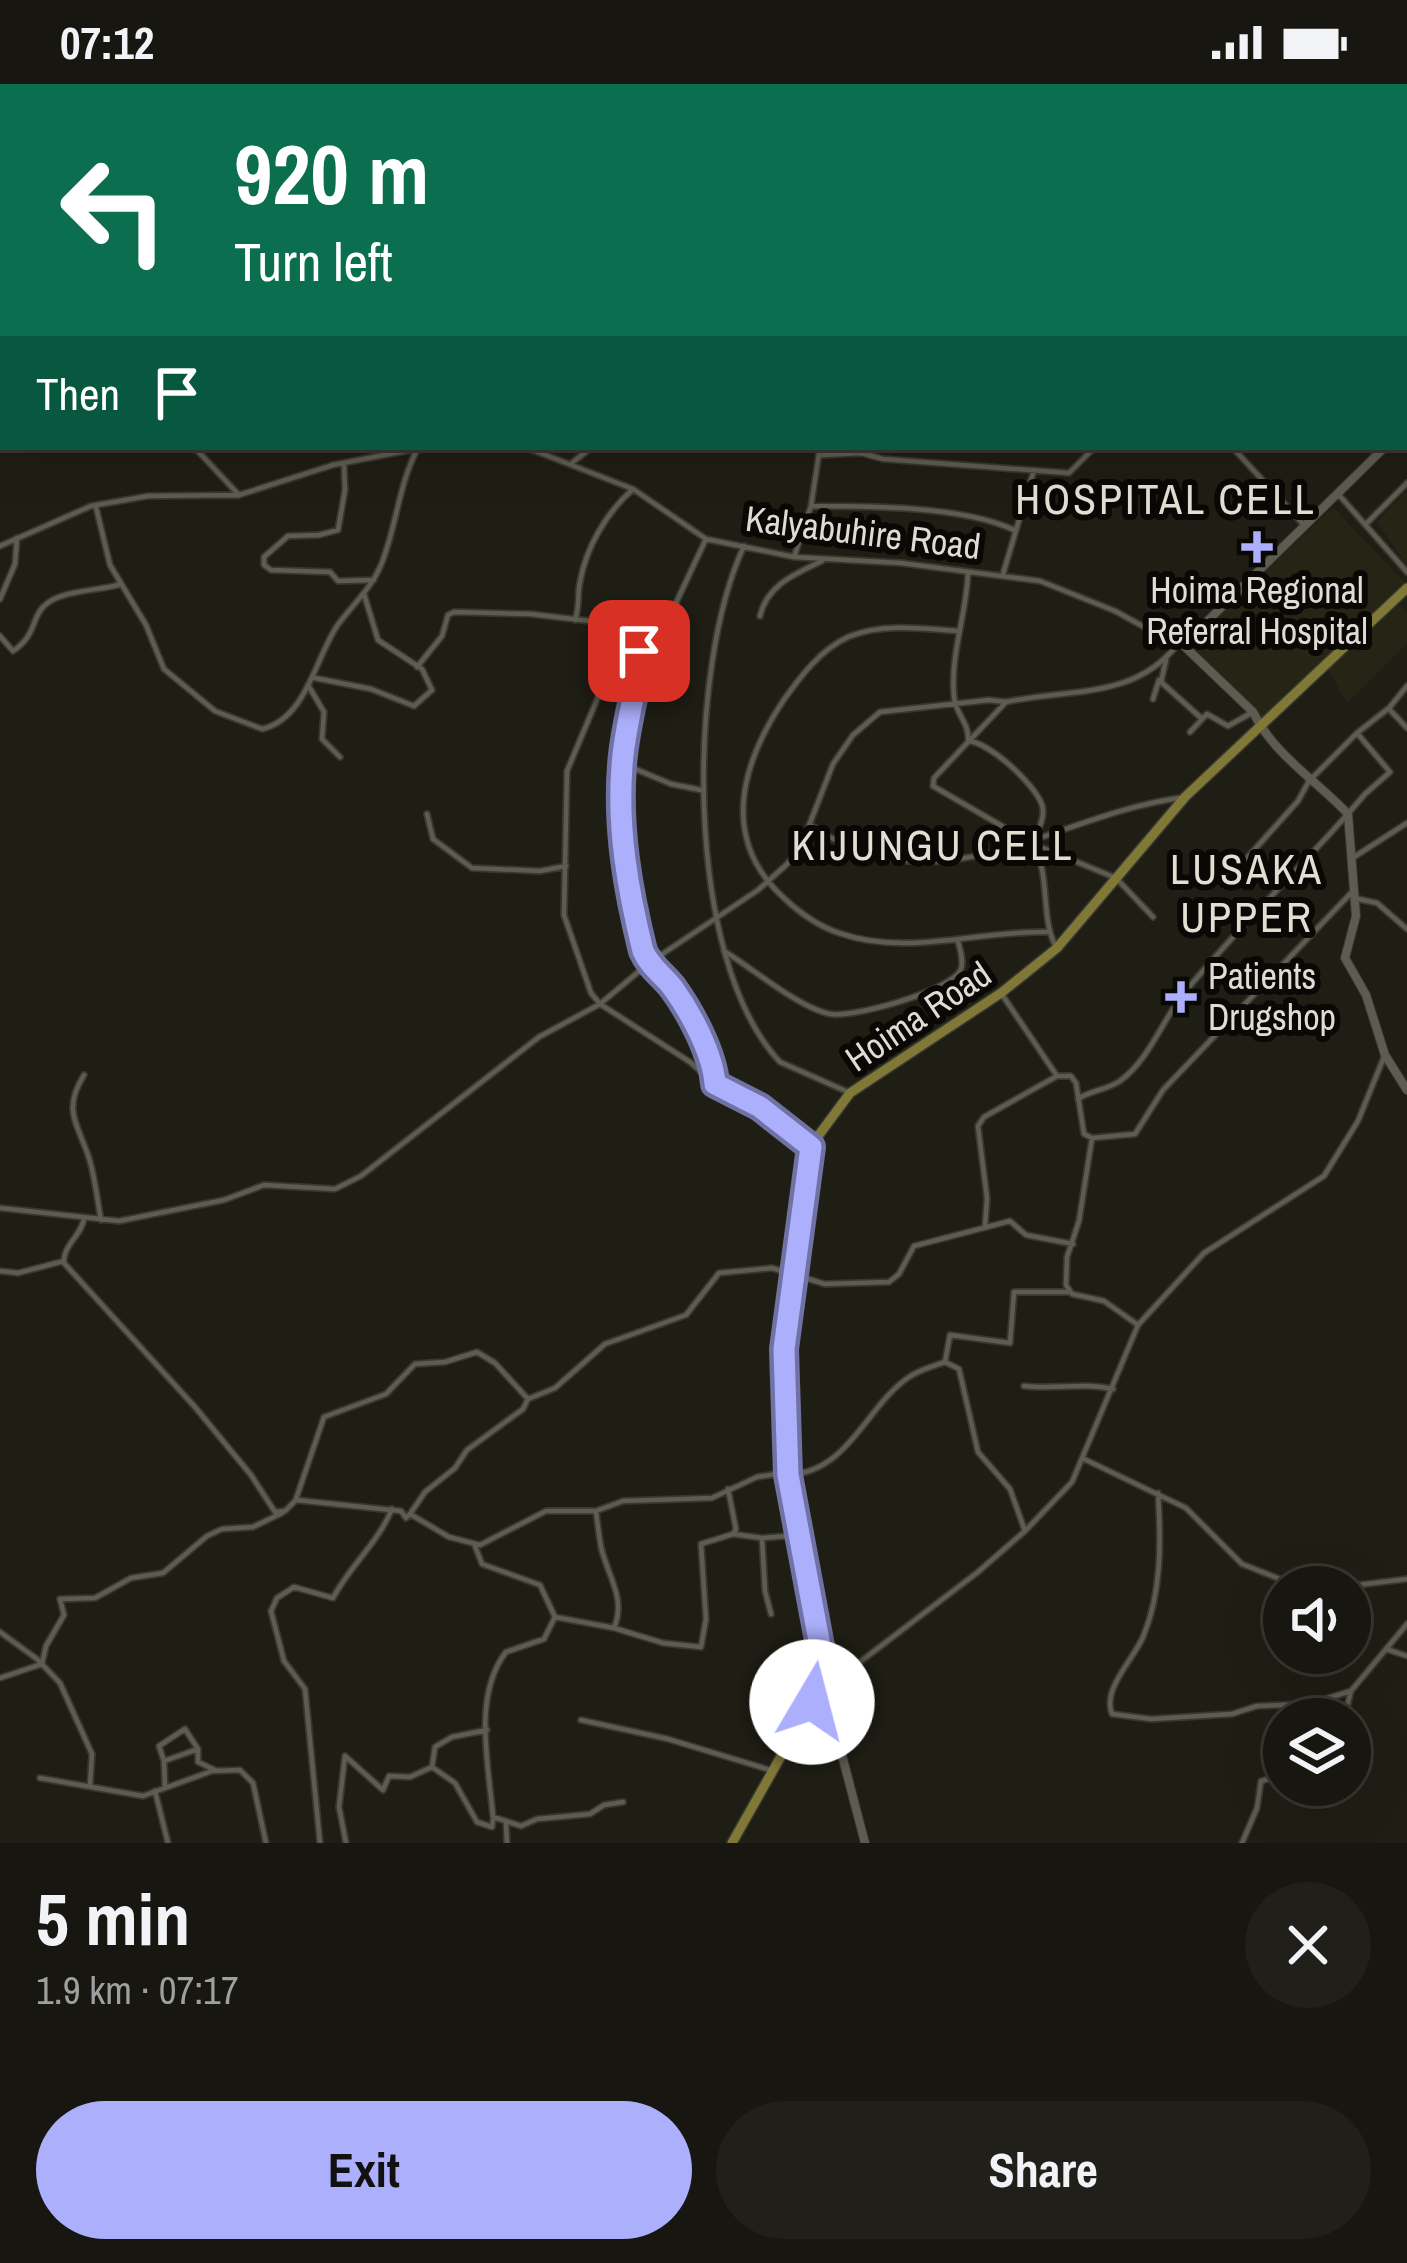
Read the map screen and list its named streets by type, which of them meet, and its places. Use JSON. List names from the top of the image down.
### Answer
{
  "streets": {
    "main road": ["Hoima Road"],
    "street": ["Kalyabuhire Road"]
  },
  "districts": ["HOSPITAL CELL", "KIJUNGU CELL", "LUSAKA UPPER"],
  "places": {
    "health": ["Hoima Regional Referral Hospital", "Patients Drugshop"]
  },
  "page": {
    "status": "07:12",
    "turn": ["920 m", "Turn left"],
    "then": "Then",
    "heading": ["5 min", "1.9 km · 07:17"],
    "buttons": ["Exit", "Share"]
  }
}
